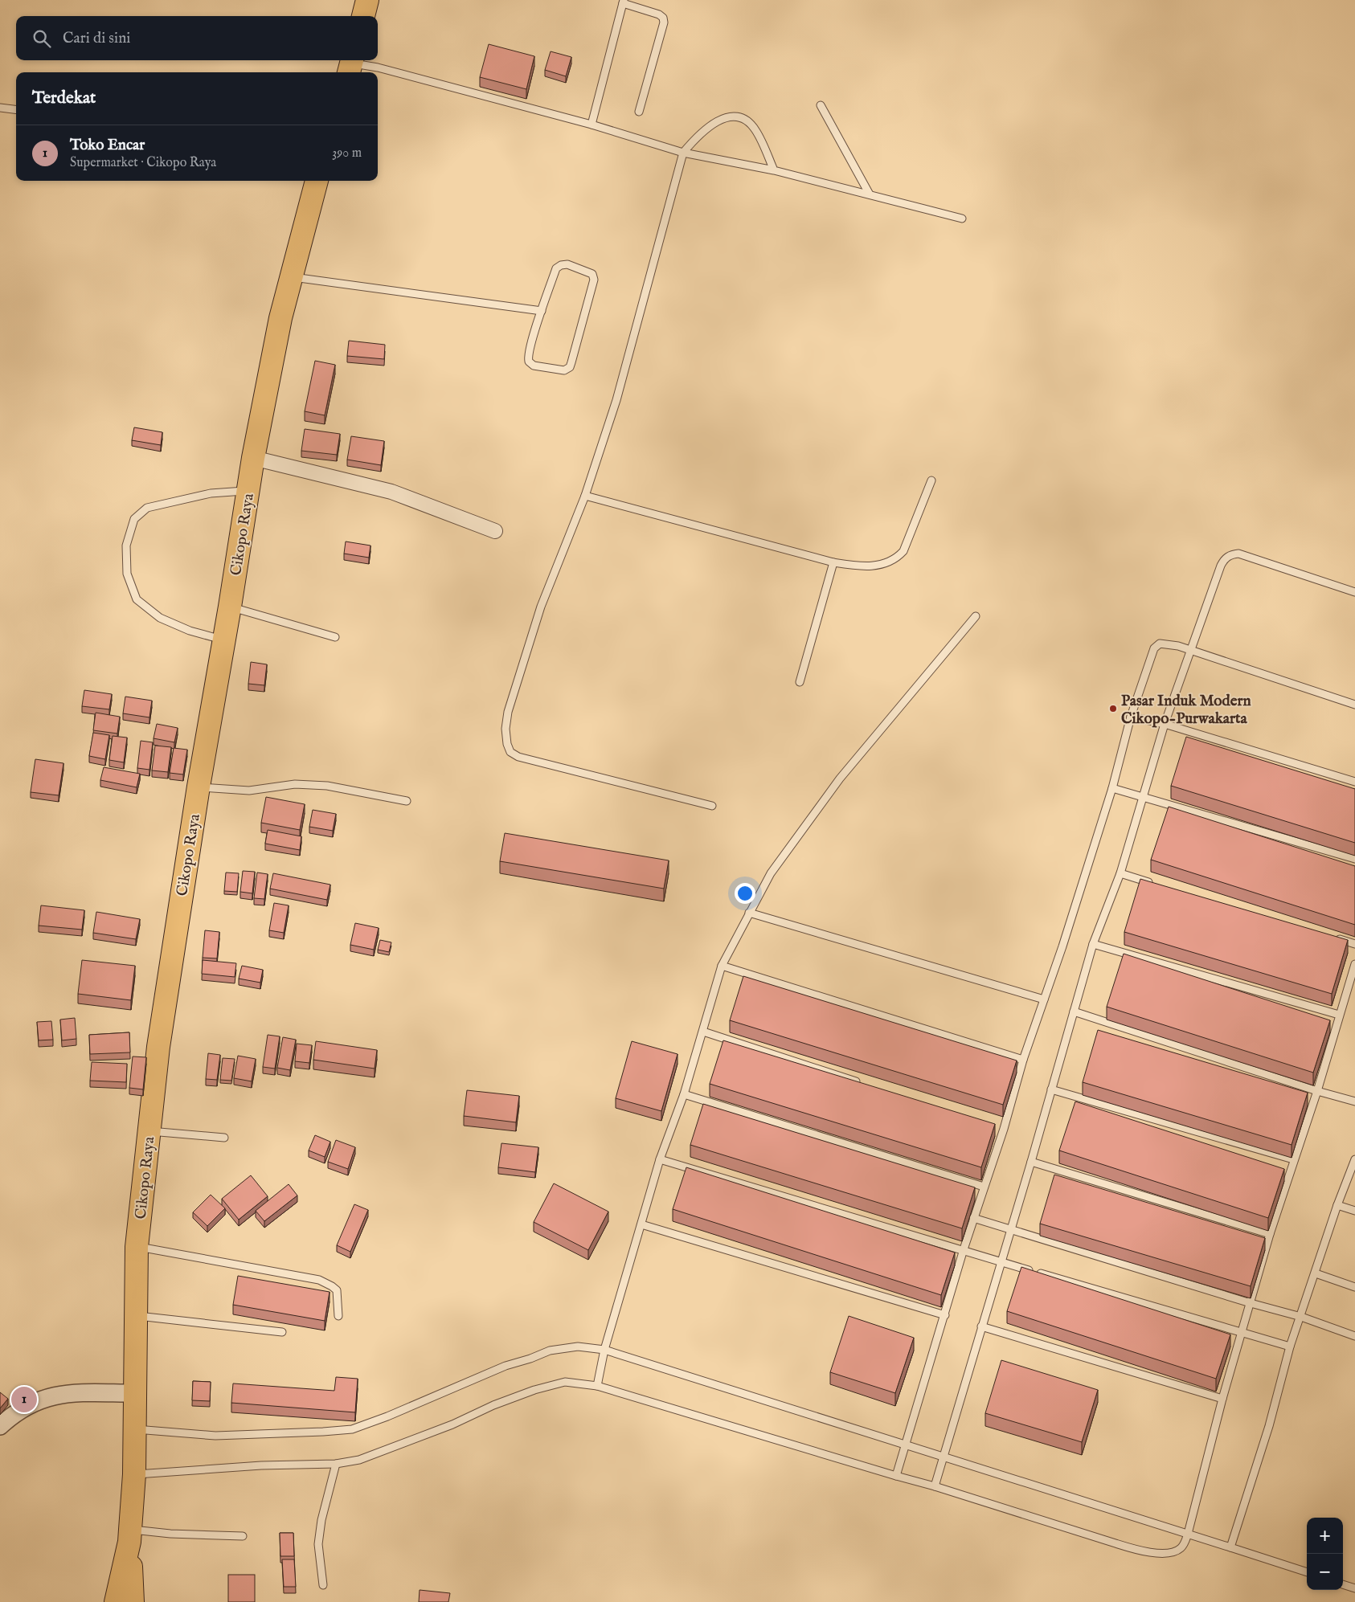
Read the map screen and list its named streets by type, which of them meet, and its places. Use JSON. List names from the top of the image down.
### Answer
{
  "streets": {
    "highway": ["Cikopo Raya"]
  },
  "places": ["Pasar Induk Modern Cikopo-Purwakarta"],
  "page": {
    "search": "Cari di sini",
    "heading": "Terdekat",
    "list": [
      {
        "mark": "1",
        "name": "Toko Encar",
        "note": "Supermarket · Cikopo Raya",
        "value": "390 m"
      }
    ],
    "pins": "1",
    "map_buttons": ["+", "−"]
  }
}
